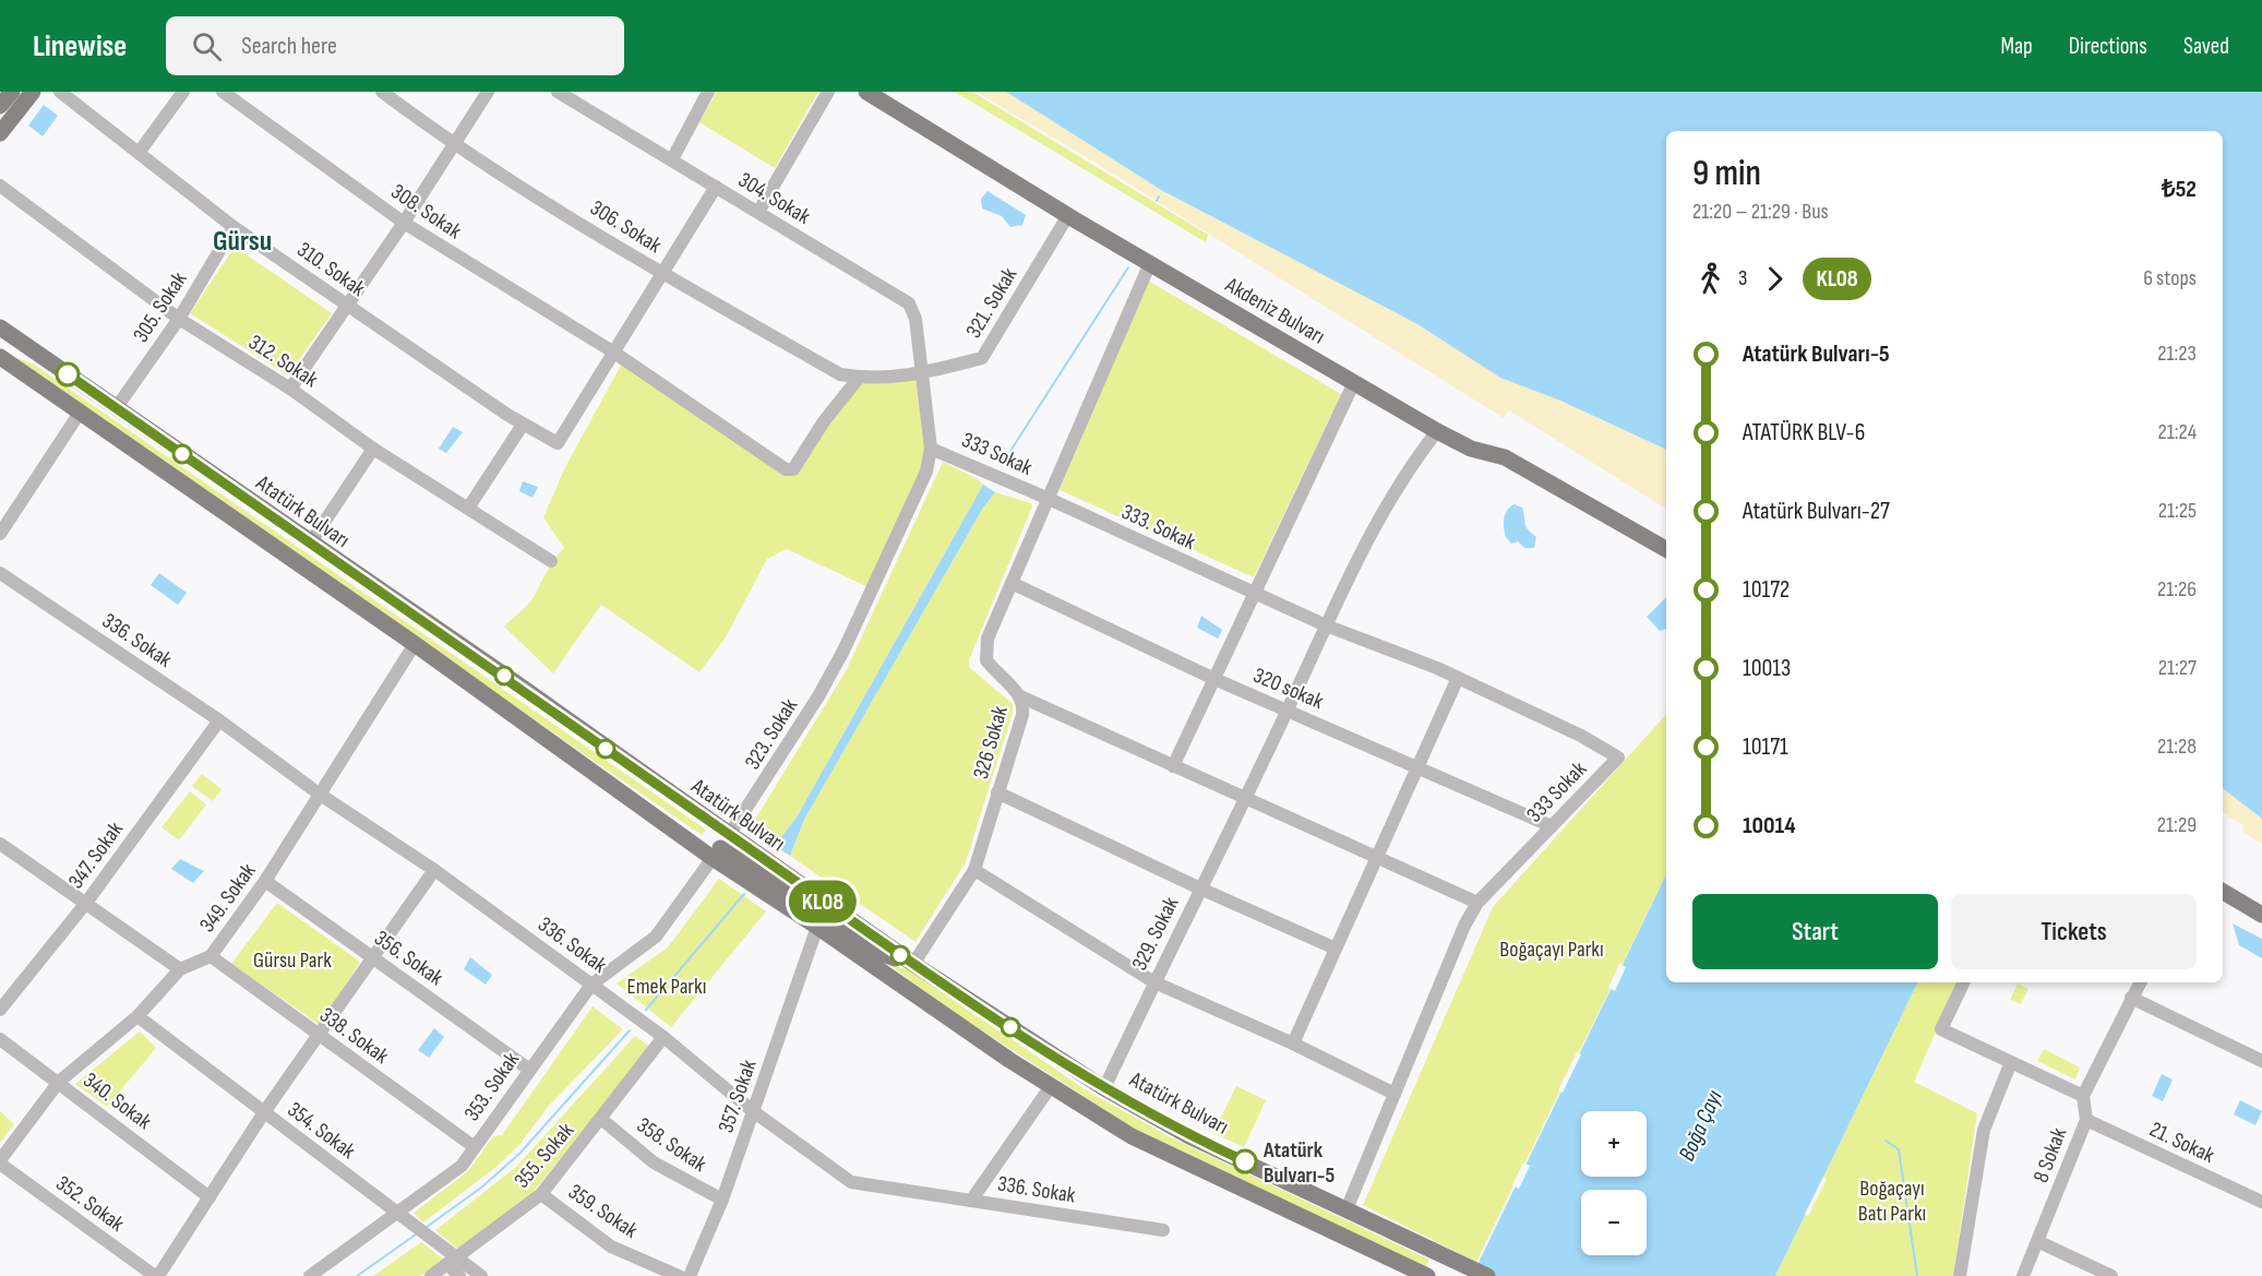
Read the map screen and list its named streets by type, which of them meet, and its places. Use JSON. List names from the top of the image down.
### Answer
{
  "streets": {
    "main road": ["Akdeniz Bulvarı", "Atatürk Bulvarı"],
    "street": [
      "304. Sokak",
      "308. Sokak",
      "306. Sokak",
      "310. Sokak",
      "321. Sokak",
      "305. Sokak",
      "312. Sokak",
      "333 Sokak",
      "333. Sokak",
      "336. Sokak",
      "320 sokak",
      "323. Sokak",
      "326 Sokak",
      "347. Sokak",
      "349. Sokak",
      "329. Sokak",
      "356. Sokak",
      "338. Sokak",
      "353. Sokak",
      "357. Sokak",
      "340. Sokak",
      "354. Sokak",
      "21. Sokak",
      "358. Sokak",
      "355. Sokak",
      "8 Sokak",
      "352. Sokak",
      "359. Sokak"
    ]
  },
  "crossings": [
    ["304. Sokak", "321. Sokak"],
    ["304. Sokak", "333 Sokak"],
    ["304. Sokak", "323. Sokak"],
    ["308. Sokak", "306. Sokak"],
    ["308. Sokak", "310. Sokak"],
    ["308. Sokak", "321. Sokak"],
    ["306. Sokak", "321. Sokak"],
    ["310. Sokak", "305. Sokak"],
    ["321. Sokak", "Akdeniz Bulvarı"],
    ["305. Sokak", "312. Sokak"],
    ["305. Sokak", "Atatürk Bulvarı"],
    ["Akdeniz Bulvarı", "326 Sokak"],
    ["Akdeniz Bulvarı", "329. Sokak"],
    ["333 Sokak", "Atatürk Bulvarı"],
    ["333 Sokak", "333. Sokak"],
    ["333 Sokak", "320 sokak"],
    ["333 Sokak", "323. Sokak"],
    ["333 Sokak", "326 Sokak"],
    ["333 Sokak", "329. Sokak"],
    ["Atatürk Bulvarı", "323. Sokak"],
    ["Atatürk Bulvarı", "326 Sokak"],
    ["Atatürk Bulvarı", "349. Sokak"],
    ["Atatürk Bulvarı", "329. Sokak"],
    ["Atatürk Bulvarı", "353. Sokak"],
    ["Atatürk Bulvarı", "357. Sokak"],
    ["333. Sokak", "326 Sokak"],
    ["336. Sokak", "347. Sokak"],
    ["336. Sokak", "349. Sokak"],
    ["336. Sokak", "353. Sokak"],
    ["336. Sokak", "357. Sokak"],
    ["336. Sokak", "355. Sokak"],
    ["320 sokak", "326 Sokak"],
    ["320 sokak", "329. Sokak"],
    ["323. Sokak", "353. Sokak"],
    ["349. Sokak", "356. Sokak"],
    ["349. Sokak", "338. Sokak"],
    ["349. Sokak", "340. Sokak"],
    ["349. Sokak", "354. Sokak"],
    ["349. Sokak", "352. Sokak"],
    ["356. Sokak", "353. Sokak"],
    ["338. Sokak", "353. Sokak"],
    ["353. Sokak", "354. Sokak"],
    ["357. Sokak", "358. Sokak"],
    ["354. Sokak", "355. Sokak"],
    ["21. Sokak", "8 Sokak"],
    ["358. Sokak", "355. Sokak"],
    ["355. Sokak", "359. Sokak"]
  ],
  "districts": ["Gürsu"],
  "water": ["Boğa Çayı"],
  "parks": [
    "Boğaçayı Parkı",
    "Gürsu Park",
    "Emek Parkı",
    "Boğaçayı Batı Parkı"
  ],
  "places": ["Atatürk Bulvarı-5"],
  "lines": ["bus line KL08"],
  "page": {
    "header": "Linewise",
    "search": "Search here",
    "nav": ["Map", "Directions", "Saved"],
    "on_map": "KL08",
    "heading": ["9 min", "21:20 – 21:29 · Bus", "₺52"],
    "legs": ["3", "KL08", "6 stops"],
    "list": [
      {
        "name": "Atatürk Bulvarı-5",
        "value": "21:23"
      },
      {
        "name": "ATATÜRK BLV-6",
        "value": "21:24"
      },
      {
        "name": "Atatürk Bulvarı-27",
        "value": "21:25"
      },
      {
        "name": "10172",
        "value": "21:26"
      },
      {
        "name": "10013",
        "value": "21:27"
      },
      {
        "name": "10171",
        "value": "21:28"
      },
      {
        "name": "10014",
        "value": "21:29"
      }
    ],
    "buttons": ["Start", "Tickets"],
    "map_buttons": ["+", "−"]
  }
}
